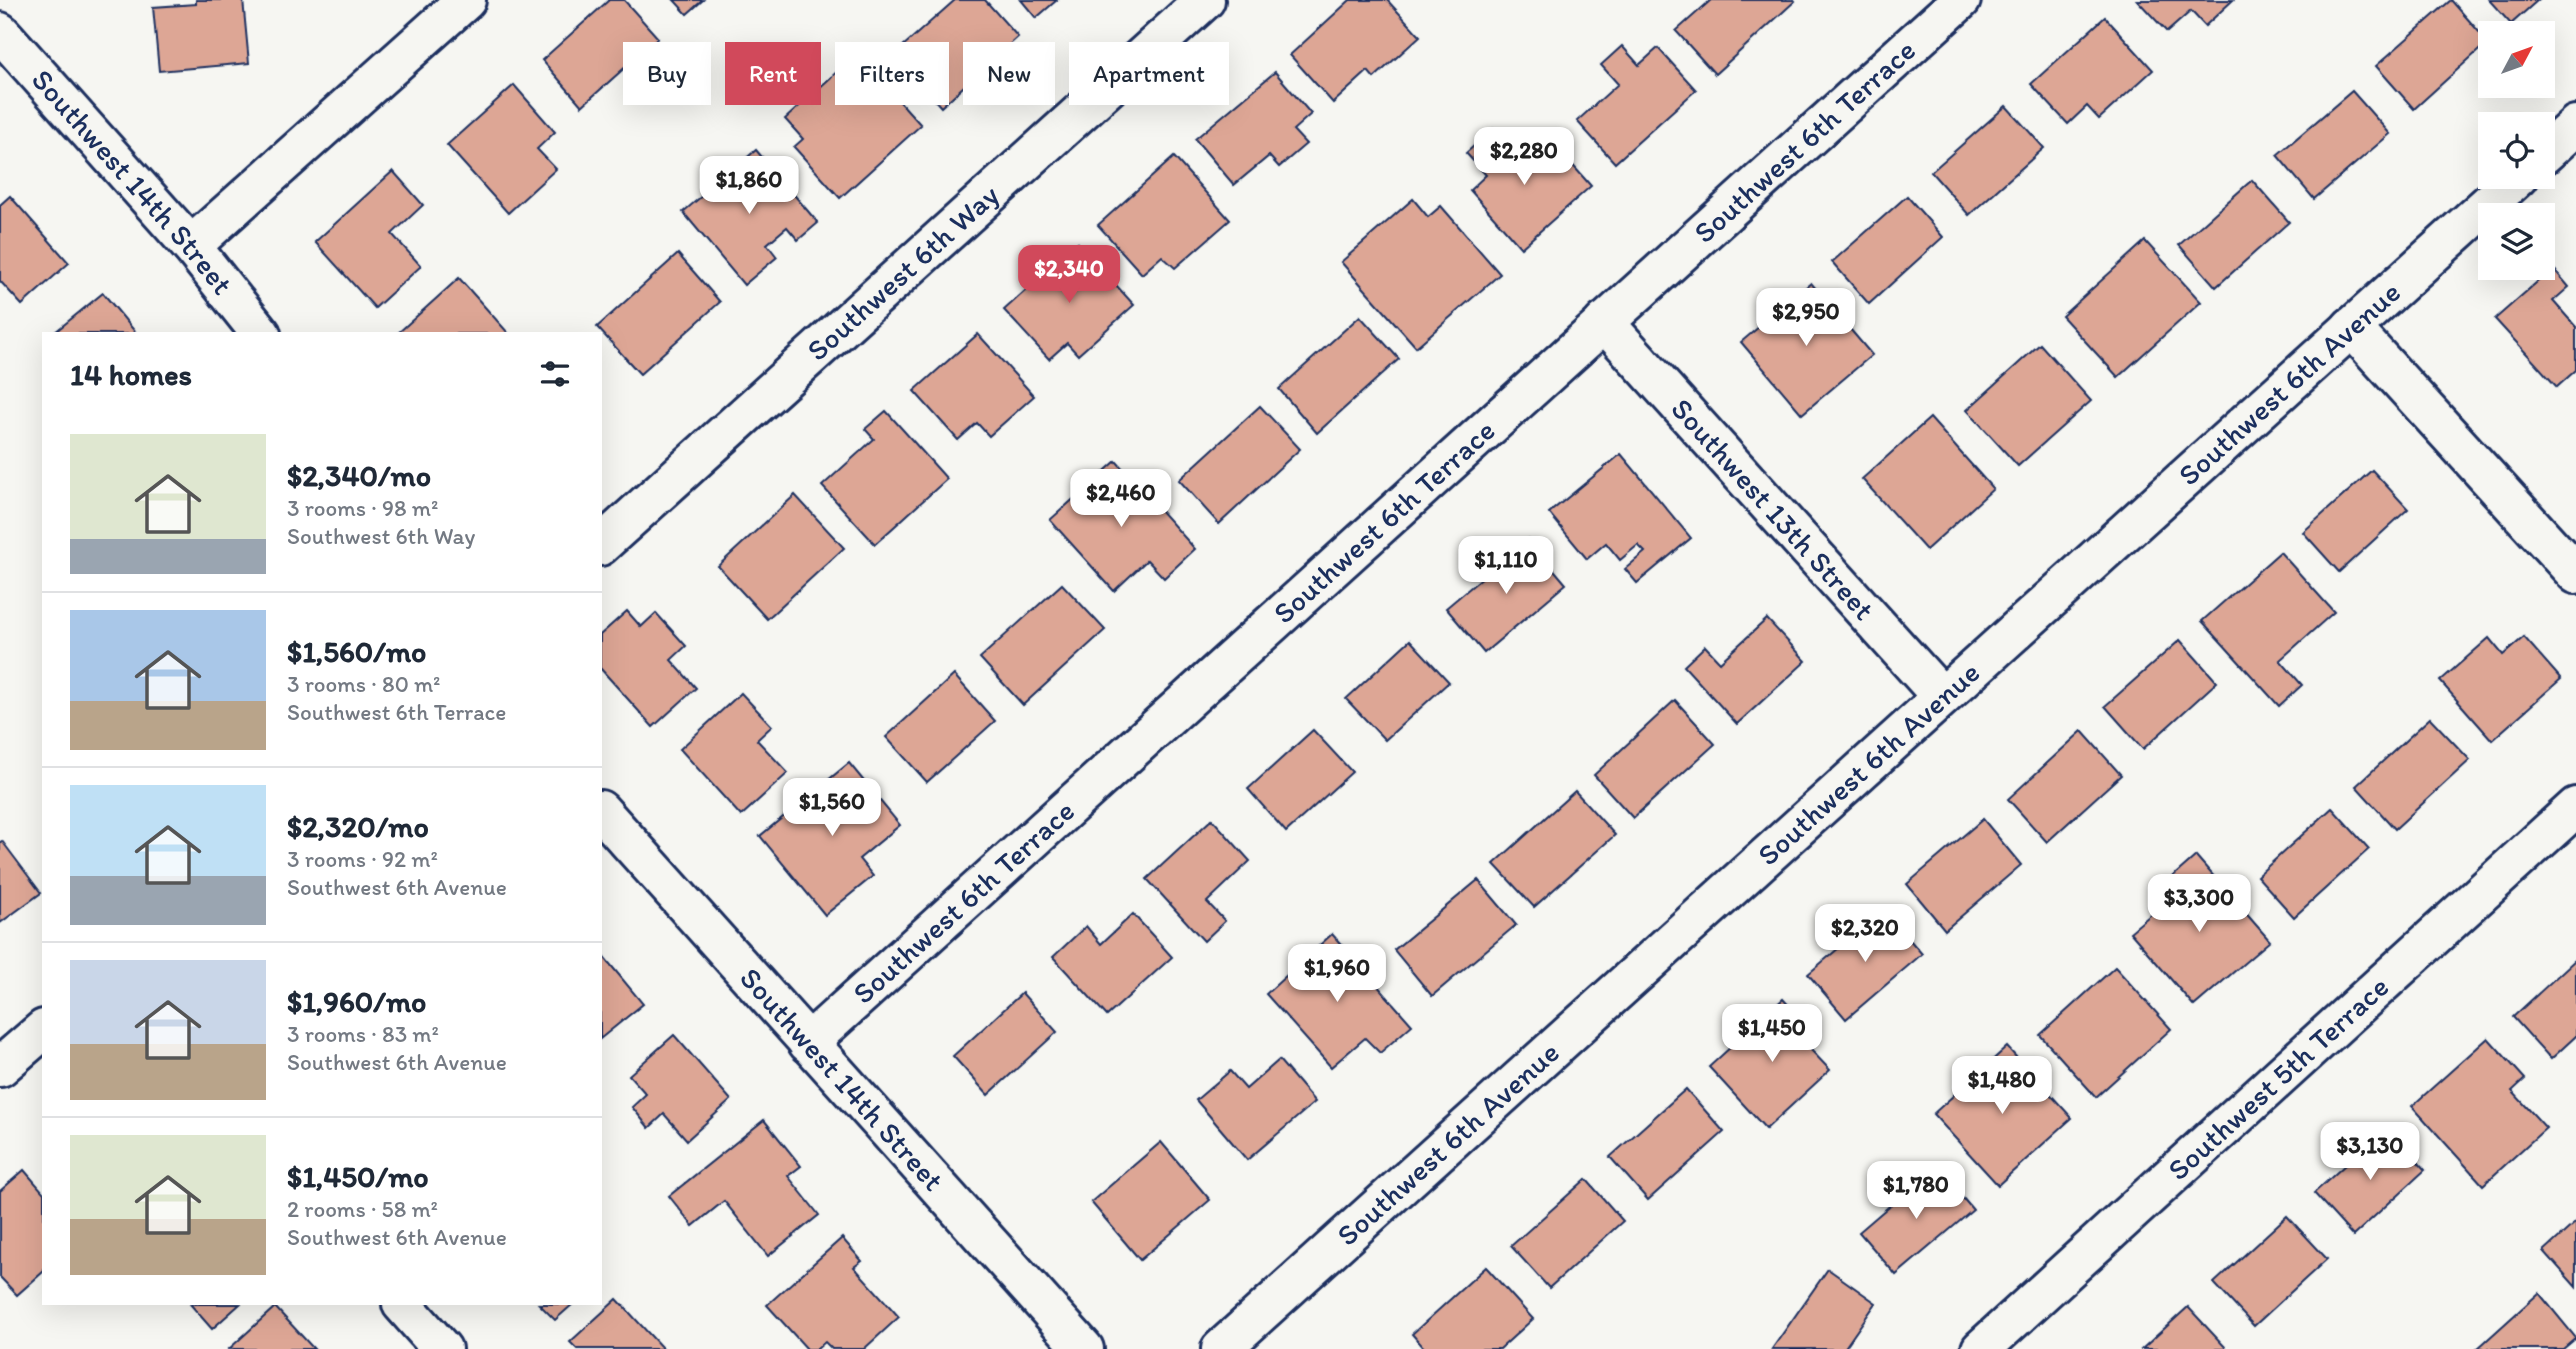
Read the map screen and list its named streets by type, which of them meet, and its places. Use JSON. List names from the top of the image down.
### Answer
{
  "streets": {
    "street": [
      "Southwest 6th Terrace",
      "Southwest 14th Street",
      "Southwest 6th Way",
      "Southwest 6th Avenue",
      "Southwest 13th Street",
      "Southwest 5th Terrace"
    ]
  },
  "crossings": [
    ["Southwest 6th Terrace", "Southwest 14th Street"],
    ["Southwest 6th Terrace", "Southwest 13th Street"],
    ["Southwest 6th Avenue", "Southwest 13th Street"]
  ],
  "north": "top right",
  "page": {
    "chip": [
      "Buy",
      "Rent",
      "Filters",
      "New",
      "Apartment"
    ],
    "price": [
      "$2,280",
      "$1,860",
      "$2,340",
      "$2,950",
      "$2,460",
      "$1,110",
      "$1,560",
      "$3,300",
      "$2,320",
      "$1,960",
      "$1,450",
      "$1,480",
      "$3,130",
      "$1,780"
    ],
    "heading": "14 homes",
    "list": [
      {
        "name": "$2,340/mo",
        "note": "3 rooms · 98 m² · Southwest 6th Way"
      },
      {
        "name": "$1,560/mo",
        "note": "3 rooms · 80 m² · Southwest 6th Terrace"
      },
      {
        "name": "$2,320/mo",
        "note": "3 rooms · 92 m² · Southwest 6th Avenue"
      },
      {
        "name": "$1,960/mo",
        "note": "3 rooms · 83 m² · Southwest 6th Avenue"
      },
      {
        "name": "$1,450/mo",
        "note": "2 rooms · 58 m² · Southwest 6th Avenue"
      }
    ]
  }
}
